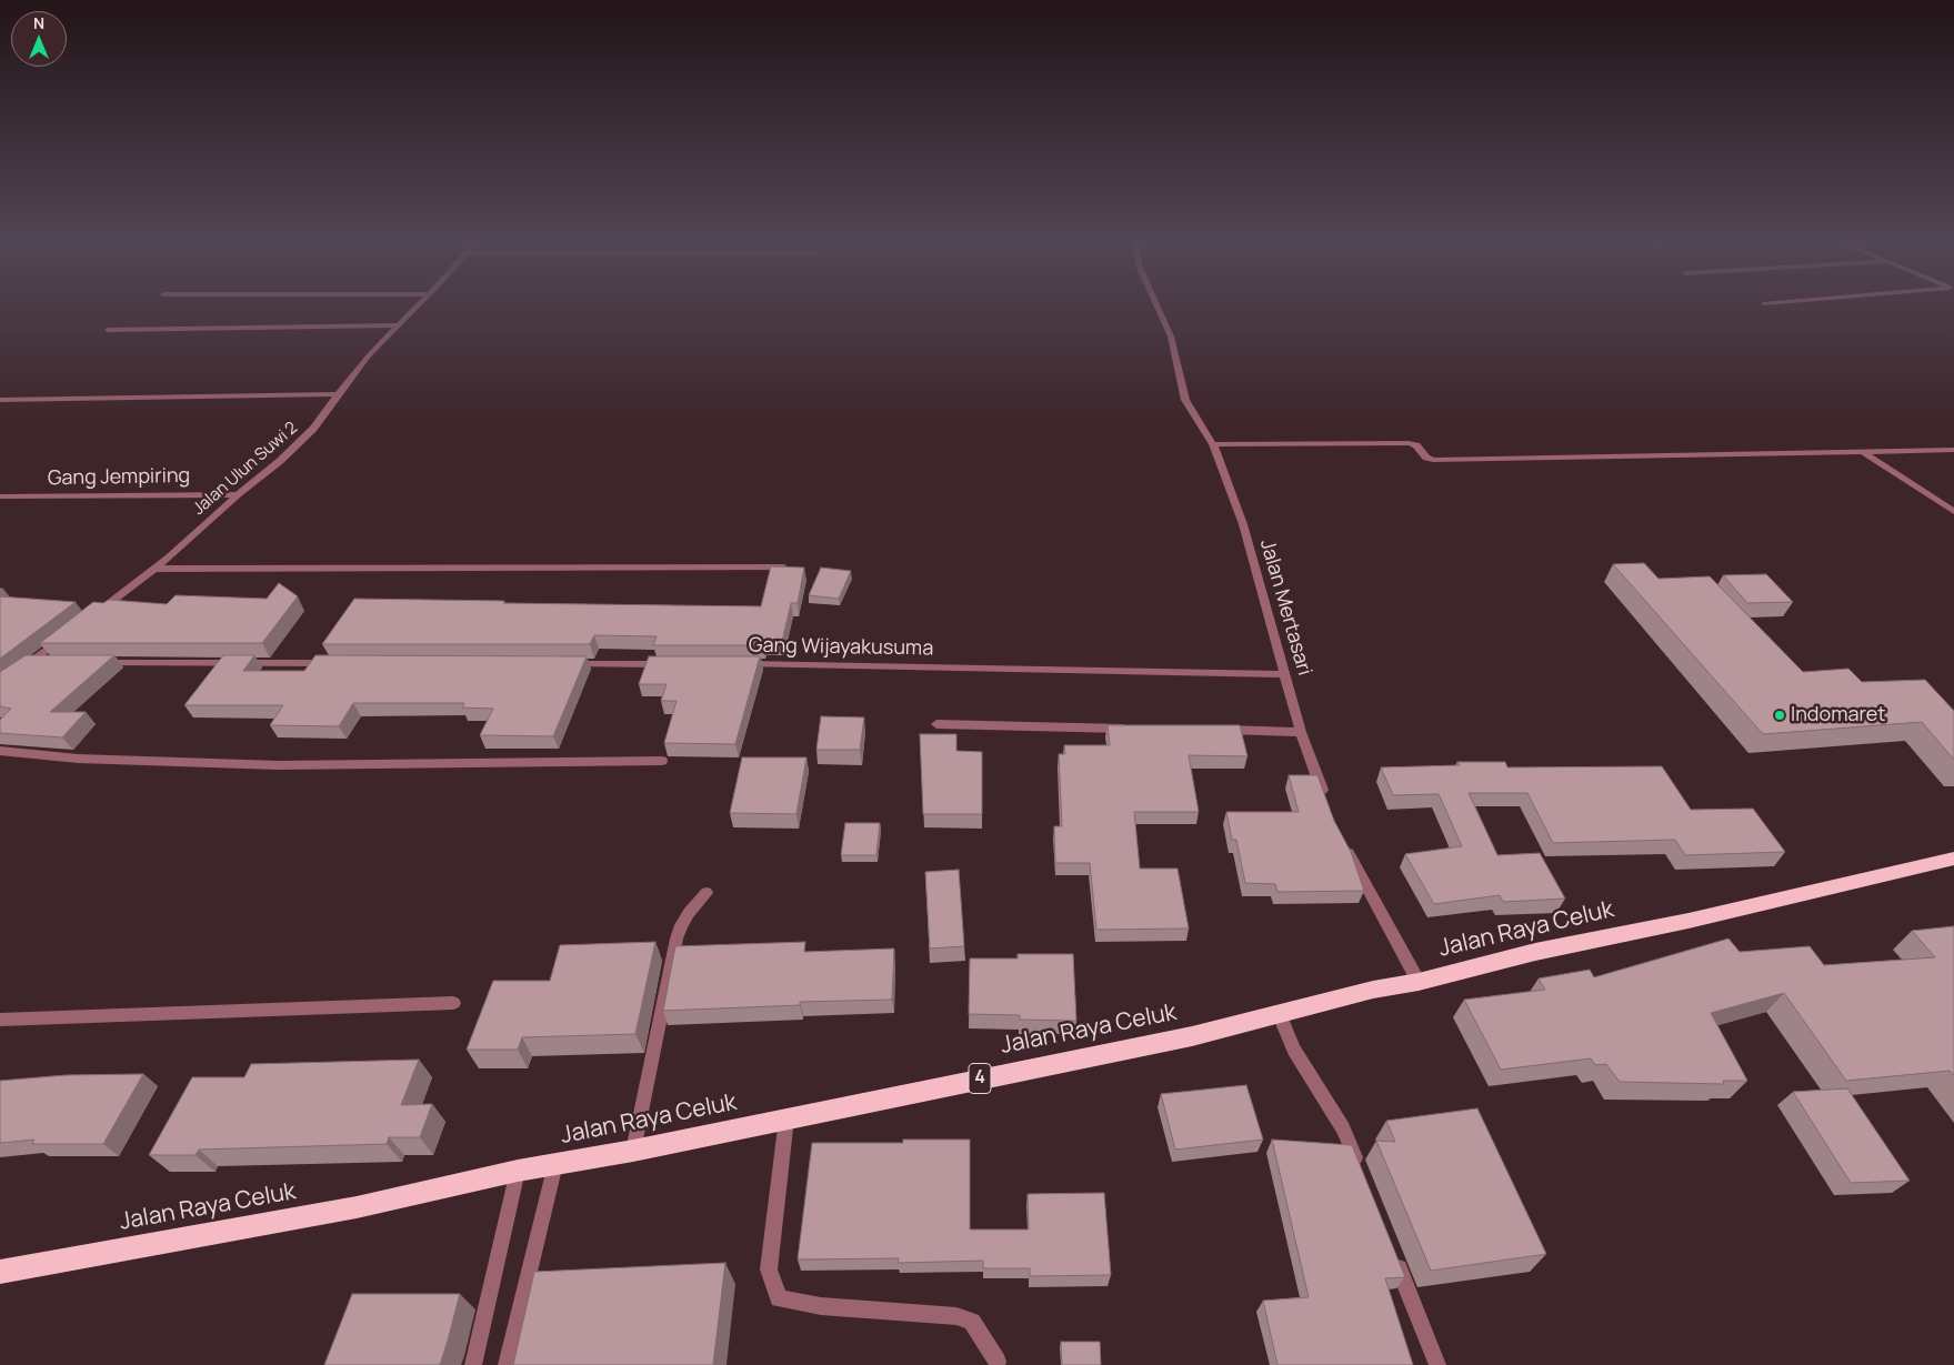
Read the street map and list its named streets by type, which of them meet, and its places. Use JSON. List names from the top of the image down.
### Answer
{
  "streets": {
    "highway": ["Jalan Raya Celuk", "4"],
    "street": [
      "Jalan Ulun Suwi 2",
      "Gang Jempiring",
      "Jalan Mertasari",
      "Gang Wijayakusuma"
    ]
  },
  "crossings": [
    ["Jalan Ulun Suwi 2", "Gang Jempiring"],
    ["Jalan Mertasari", "Gang Wijayakusuma"]
  ],
  "places": ["Indomaret"],
  "north": "top"
}
